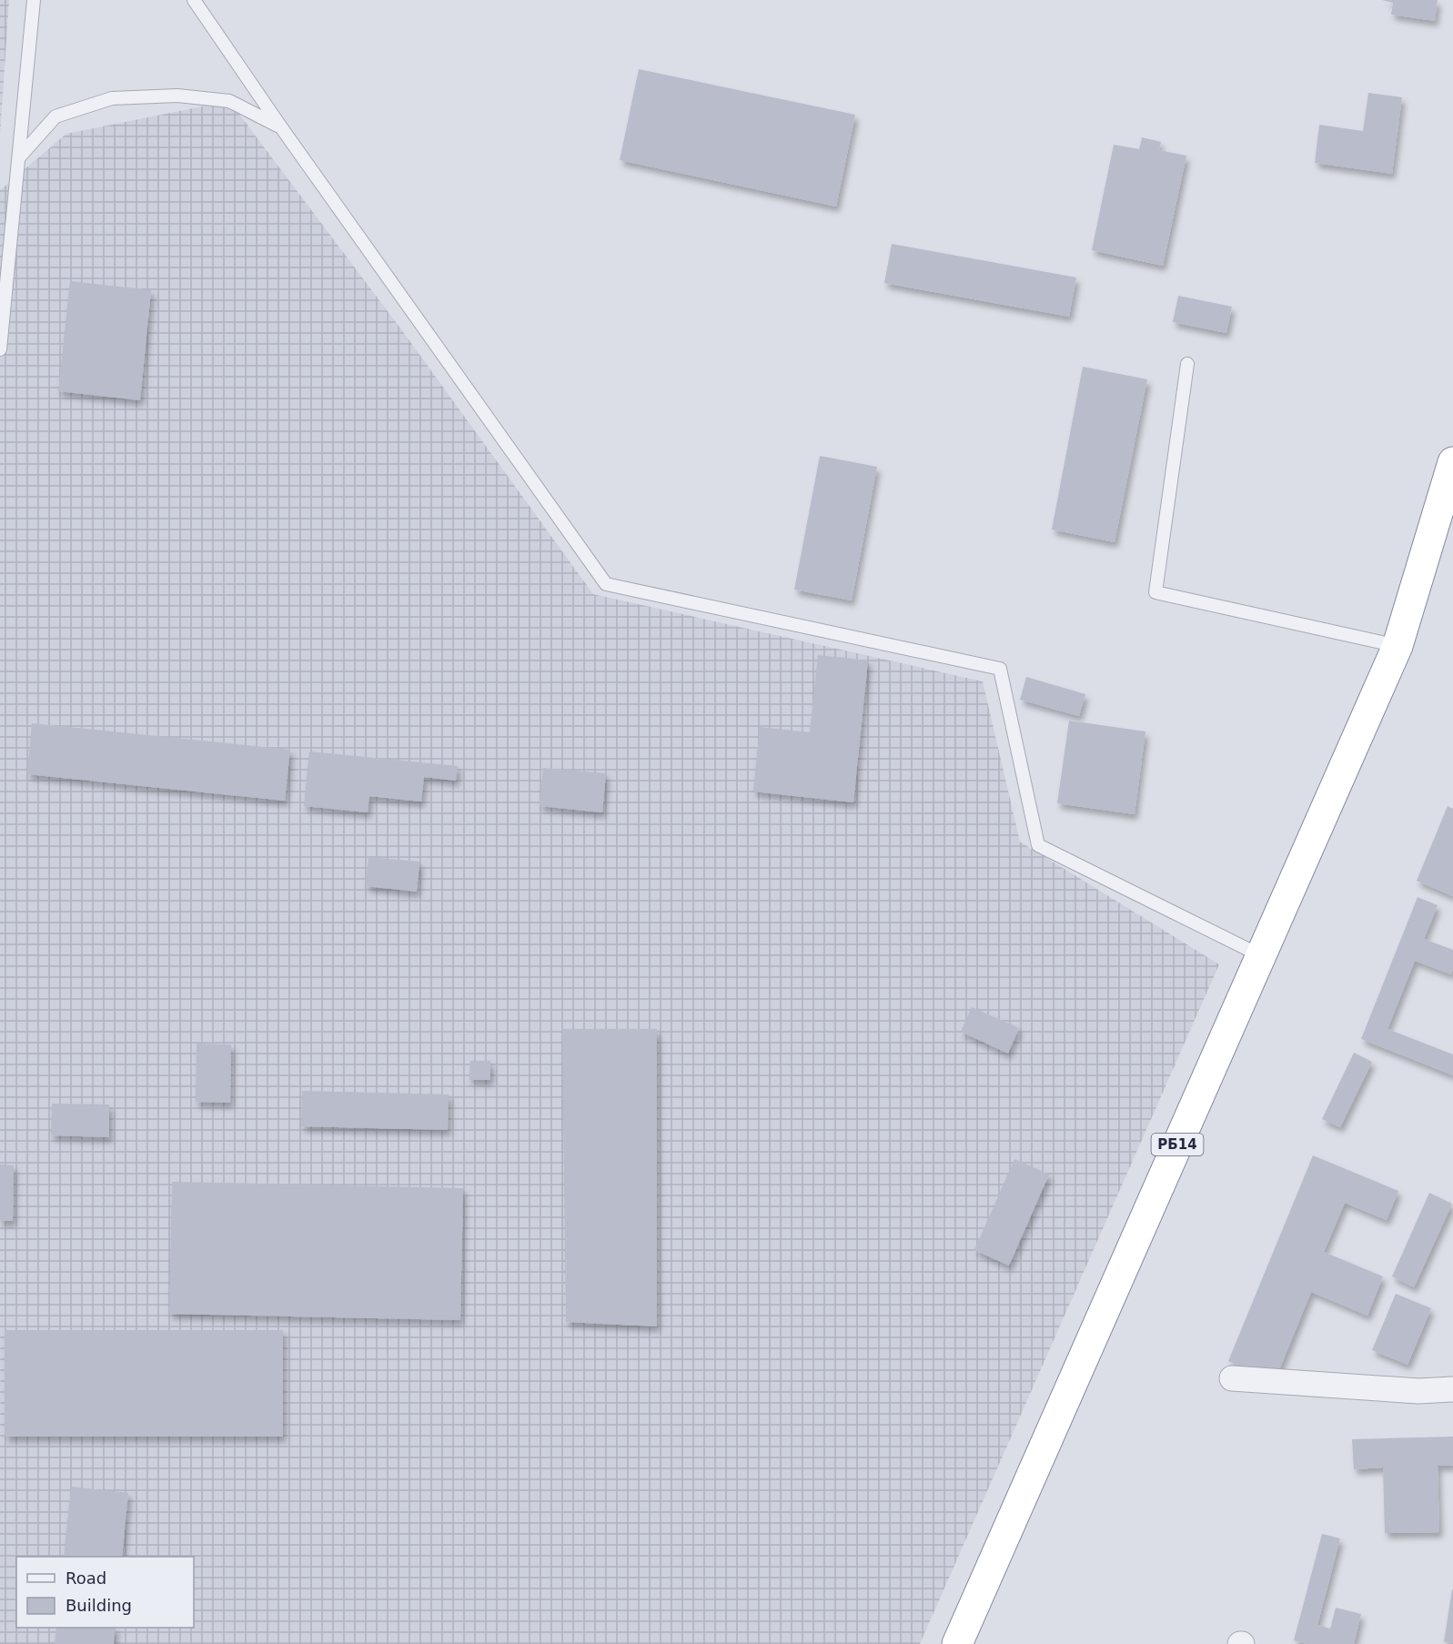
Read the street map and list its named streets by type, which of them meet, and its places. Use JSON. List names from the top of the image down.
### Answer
{
  "streets": {
    "highway": ["РБ14"]
  },
  "legend": ["Road", "Building"]
}
